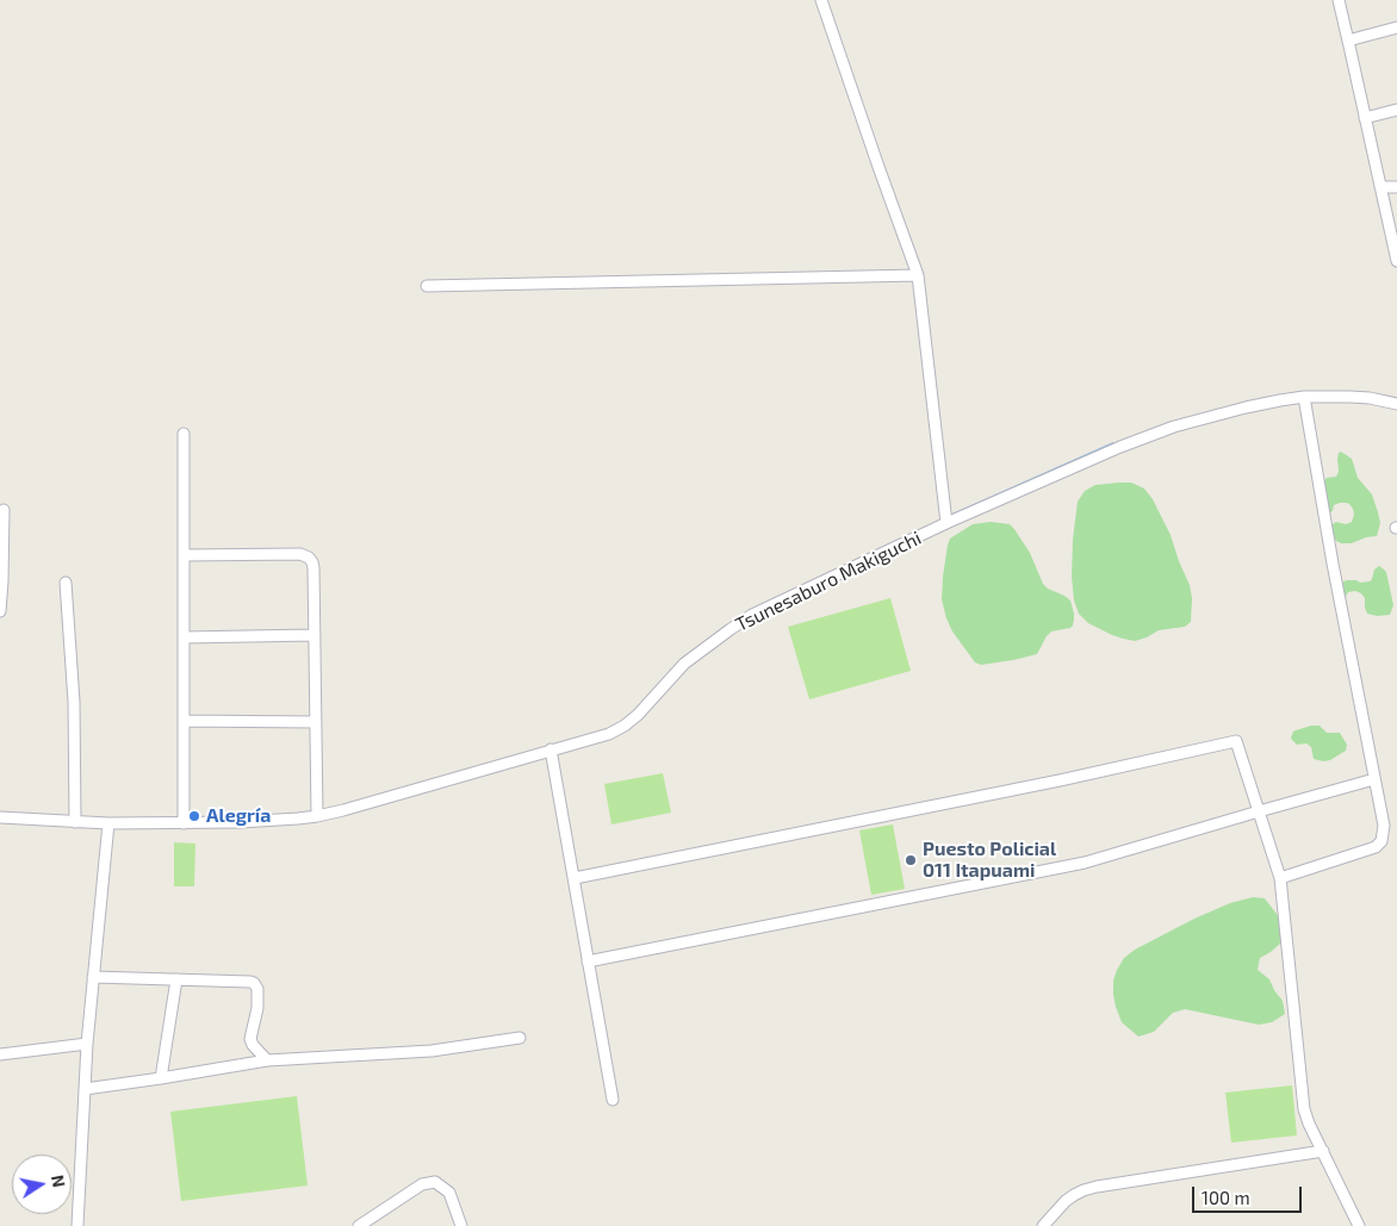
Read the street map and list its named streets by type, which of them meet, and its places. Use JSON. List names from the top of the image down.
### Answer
{
  "streets": {
    "street": ["Tsunesaburo Makiguchi"]
  },
  "places": ["Alegría", "Puesto Policial 011 Itapuami"],
  "scale_bar": "100 m",
  "north": "right"
}
